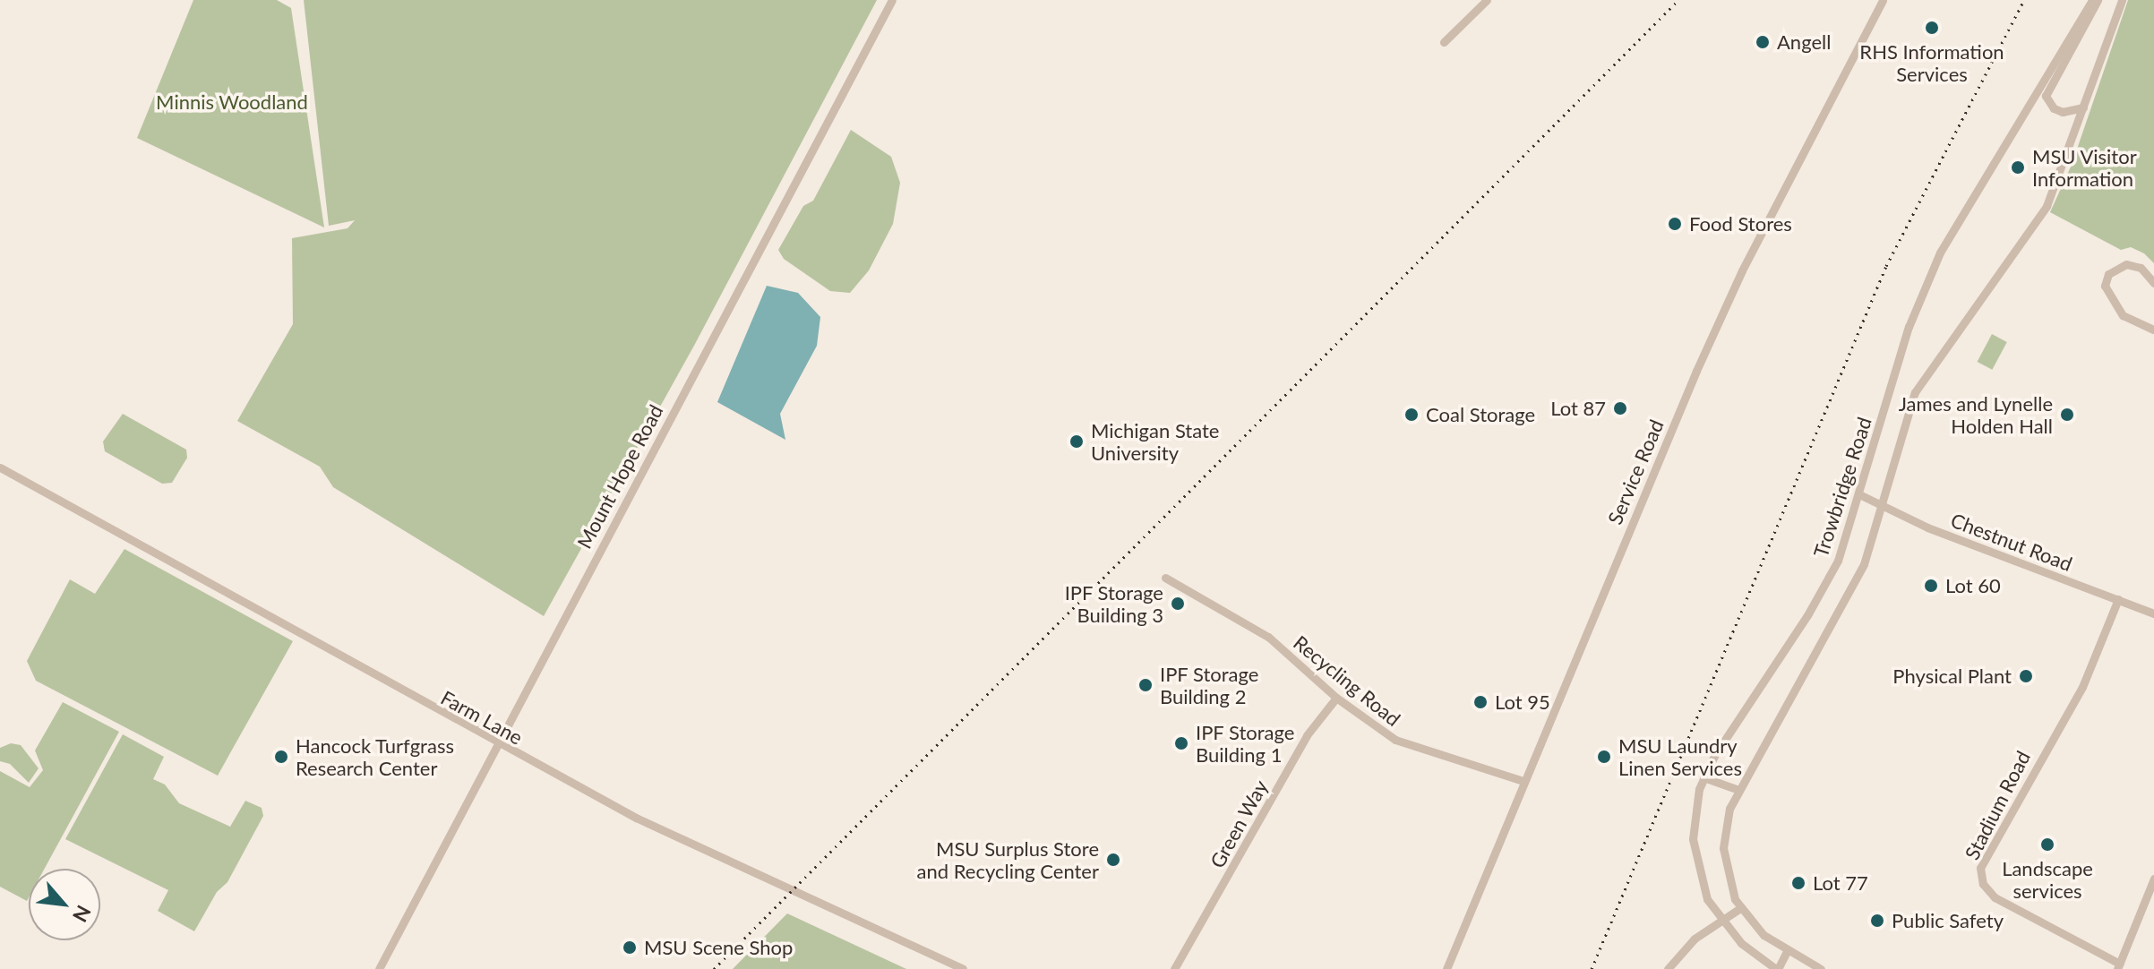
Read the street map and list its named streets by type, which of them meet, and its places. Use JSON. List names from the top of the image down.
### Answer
{
  "streets": {
    "street": [
      "Service Road",
      "Mount Hope Road",
      "Trowbridge Road",
      "Chestnut Road",
      "Recycling Road",
      "Farm Lane",
      "Stadium Road",
      "Green Way"
    ]
  },
  "crossings": [
    ["Service Road", "Recycling Road"],
    ["Mount Hope Road", "Farm Lane"],
    ["Trowbridge Road", "Chestnut Road"],
    ["Chestnut Road", "Stadium Road"],
    ["Recycling Road", "Green Way"]
  ],
  "parks": ["Minnis Woodland"],
  "places": [
    "RHS Information Services",
    "Angell",
    "MSU Visitor Information",
    "Food Stores",
    "Lot 87",
    "Coal Storage",
    "James and Lynelle Holden Hall",
    "Michigan State University",
    "Lot 60",
    "IPF Storage Building 3",
    "Physical Plant",
    "IPF Storage Building 2",
    "Lot 95",
    "IPF Storage Building 1",
    "Hancock Turfgrass Research Center",
    "MSU Laundry Linen Services",
    "Landscape services",
    "MSU Surplus Store and Recycling Center",
    "Lot 77",
    "Public Safety",
    "MSU Scene Shop"
  ],
  "north": "bottom right"
}
